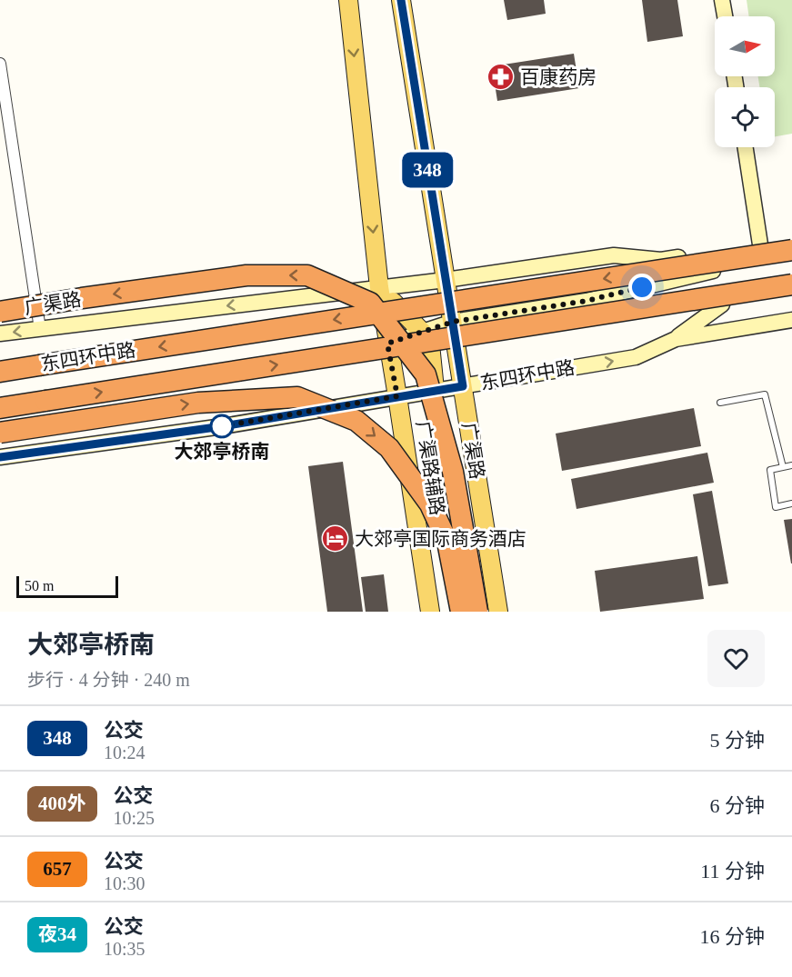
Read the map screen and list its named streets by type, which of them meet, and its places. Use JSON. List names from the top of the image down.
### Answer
{
  "streets": {
    "highway": ["广渠路", "东四环中路"],
    "main road": ["广渠路辅路"]
  },
  "crossings": [
    ["广渠路", "东四环中路"],
    ["东四环中路", "广渠路辅路"]
  ],
  "places": {
    "pharmacy": ["百康药房"],
    "other": ["大郊亭桥南"],
    "hotel": ["大郊亭国际商务酒店"]
  },
  "lines": ["bus line 348"],
  "scale_bar": "50 m",
  "north": "right",
  "page": {
    "on_map": "348",
    "scale": "50 m",
    "heading": ["大郊亭桥南", "步行 · 4 分钟 · 240 m"],
    "list": [
      {
        "mark": "348",
        "name": "公交",
        "note": "10:24",
        "value": "5 分钟"
      },
      {
        "mark": "400外",
        "name": "公交",
        "note": "10:25",
        "value": "6 分钟"
      },
      {
        "mark": "657",
        "name": "公交",
        "note": "10:30",
        "value": "11 分钟"
      },
      {
        "mark": "夜34",
        "name": "公交",
        "note": "10:35",
        "value": "16 分钟"
      }
    ]
  }
}
